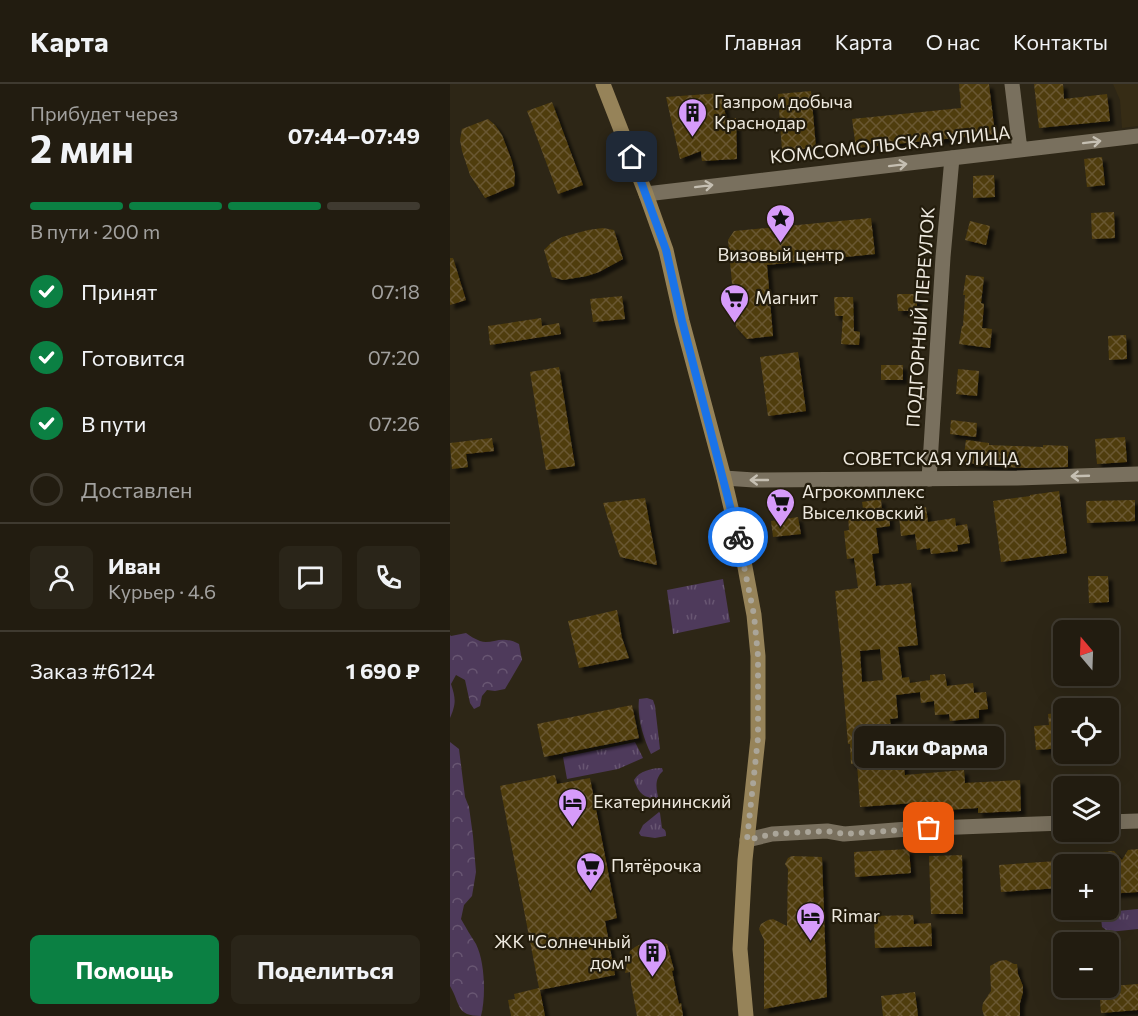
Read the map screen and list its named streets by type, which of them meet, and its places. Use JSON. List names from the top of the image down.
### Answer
{
  "streets": {
    "street": ["КОМСОМОЛЬСКАЯ УЛИЦА", "ПОДГОРНЫЙ ПЕРЕУЛОК", "СОВЕТСКАЯ УЛИЦА"]
  },
  "crossings": [
    ["КОМСОМОЛЬСКАЯ УЛИЦА", "ПОДГОРНЫЙ ПЕРЕУЛОК"],
    ["ПОДГОРНЫЙ ПЕРЕУЛОК", "СОВЕТСКАЯ УЛИЦА"]
  ],
  "one_way": ["КОМСОМОЛЬСКАЯ УЛИЦА", "СОВЕТСКАЯ УЛИЦА"],
  "places": {
    "building": ["Газпром добыча Краснодар", "ЖК \"Солнечный дом\""],
    "place": ["Визовый центр"],
    "supermarket": ["Магнит", "Агрокомплекс Выселковский", "Пятёрочка"],
    "hotel": ["Екатерининский", "Rimar"],
    "other": ["Лаки Фарма"]
  },
  "north": "top",
  "page": {
    "header": "Карта",
    "nav": [
      "Главная",
      "Карта",
      "О нас",
      "Контакты"
    ],
    "heading": ["2 мин", "Прибудет через", "07:44–07:49"],
    "panel": [
      "Иван",
      "Курьер · 4.6",
      "Заказ #6124",
      "1 690 ₽"
    ],
    "bar": "В пути · 200 m",
    "list": [
      ["Принят", "07:18"],
      ["Готовится", "07:20"],
      ["В пути", "07:26"],
      "Доставлен"
    ],
    "map_buttons": ["+", "−"],
    "bubble": "Лаки Фарма",
    "buttons": ["Помощь", "Поделиться"]
  }
}
